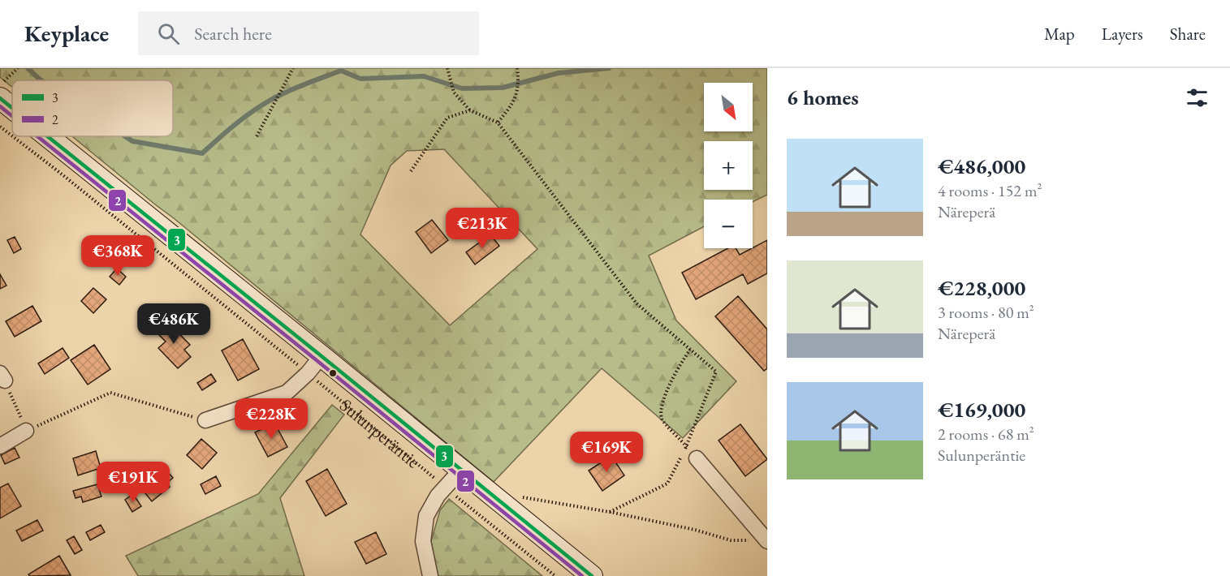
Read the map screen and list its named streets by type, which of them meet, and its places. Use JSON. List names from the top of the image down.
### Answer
{
  "streets": {
    "street": ["Sulunperäntie"]
  },
  "lines": ["transit line 3", "transit line 2"],
  "legend": ["3", "2"],
  "north": "bottom right",
  "page": {
    "header": "Keyplace",
    "search": "Search here",
    "nav": ["Map", "Layers", "Share"],
    "heading": "6 homes",
    "map_buttons": ["+", "−"],
    "list": [
      {
        "name": "€486,000",
        "note": "4 rooms · 152 m² · Näreperä"
      },
      {
        "name": "€228,000",
        "note": "3 rooms · 80 m² · Näreperä"
      },
      {
        "name": "€169,000",
        "note": "2 rooms · 68 m² · Sulunperäntie"
      }
    ],
    "price": [
      "€213K",
      "€368K",
      "€486K",
      "€228K",
      "€169K",
      "€191K"
    ]
  }
}
